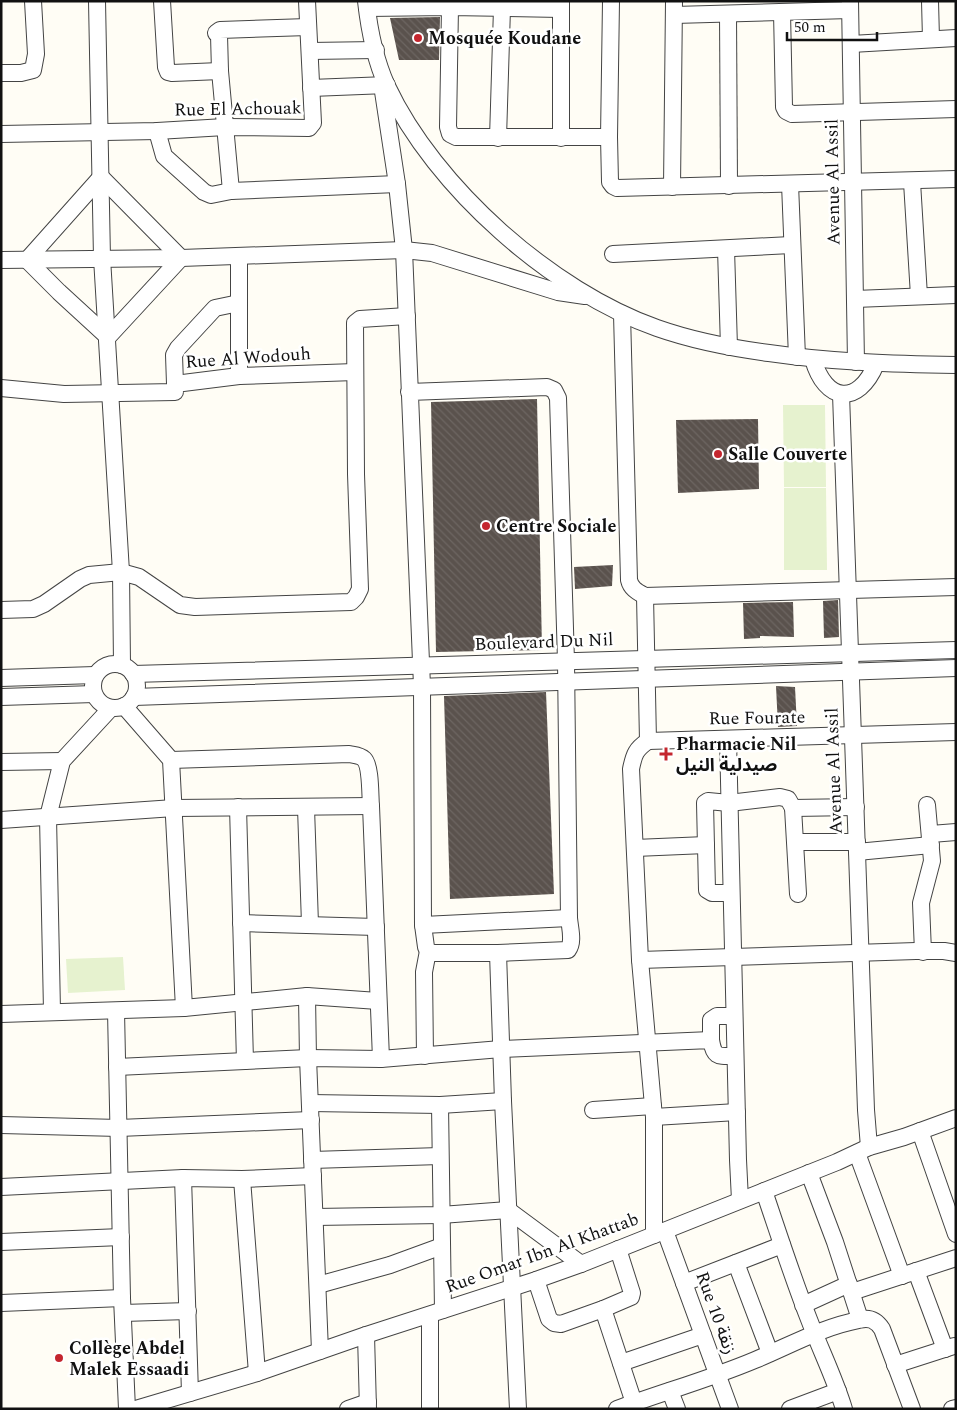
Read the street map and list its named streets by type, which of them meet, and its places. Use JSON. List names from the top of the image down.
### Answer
{
  "streets": {
    "street": [
      "Rue El Achouak",
      "Avenue Al Assil",
      "Rue Al Wodouh",
      "Boulevard Du Nil",
      "Rue Fourate",
      "Rue Omar Ibn Al Khattab",
      "Rue 10 زنقة"
    ]
  },
  "crossings": [
    ["Avenue Al Assil", "Boulevard Du Nil"],
    ["Avenue Al Assil", "Rue Fourate"],
    ["Avenue Al Assil", "Rue Omar Ibn Al Khattab"],
    ["Rue Fourate", "Rue 10 زنقة"],
    ["Rue Omar Ibn Al Khattab", "Rue 10 زنقة"]
  ],
  "places": {
    "other": [
      "Mosquée Koudane",
      "Salle Couverte",
      "Centre Sociale",
      "Collège Abdel Malek Essaadi"
    ],
    "health": ["Pharmacie Nil صيدلية النيل"]
  },
  "scale_bar": "50 m"
}
